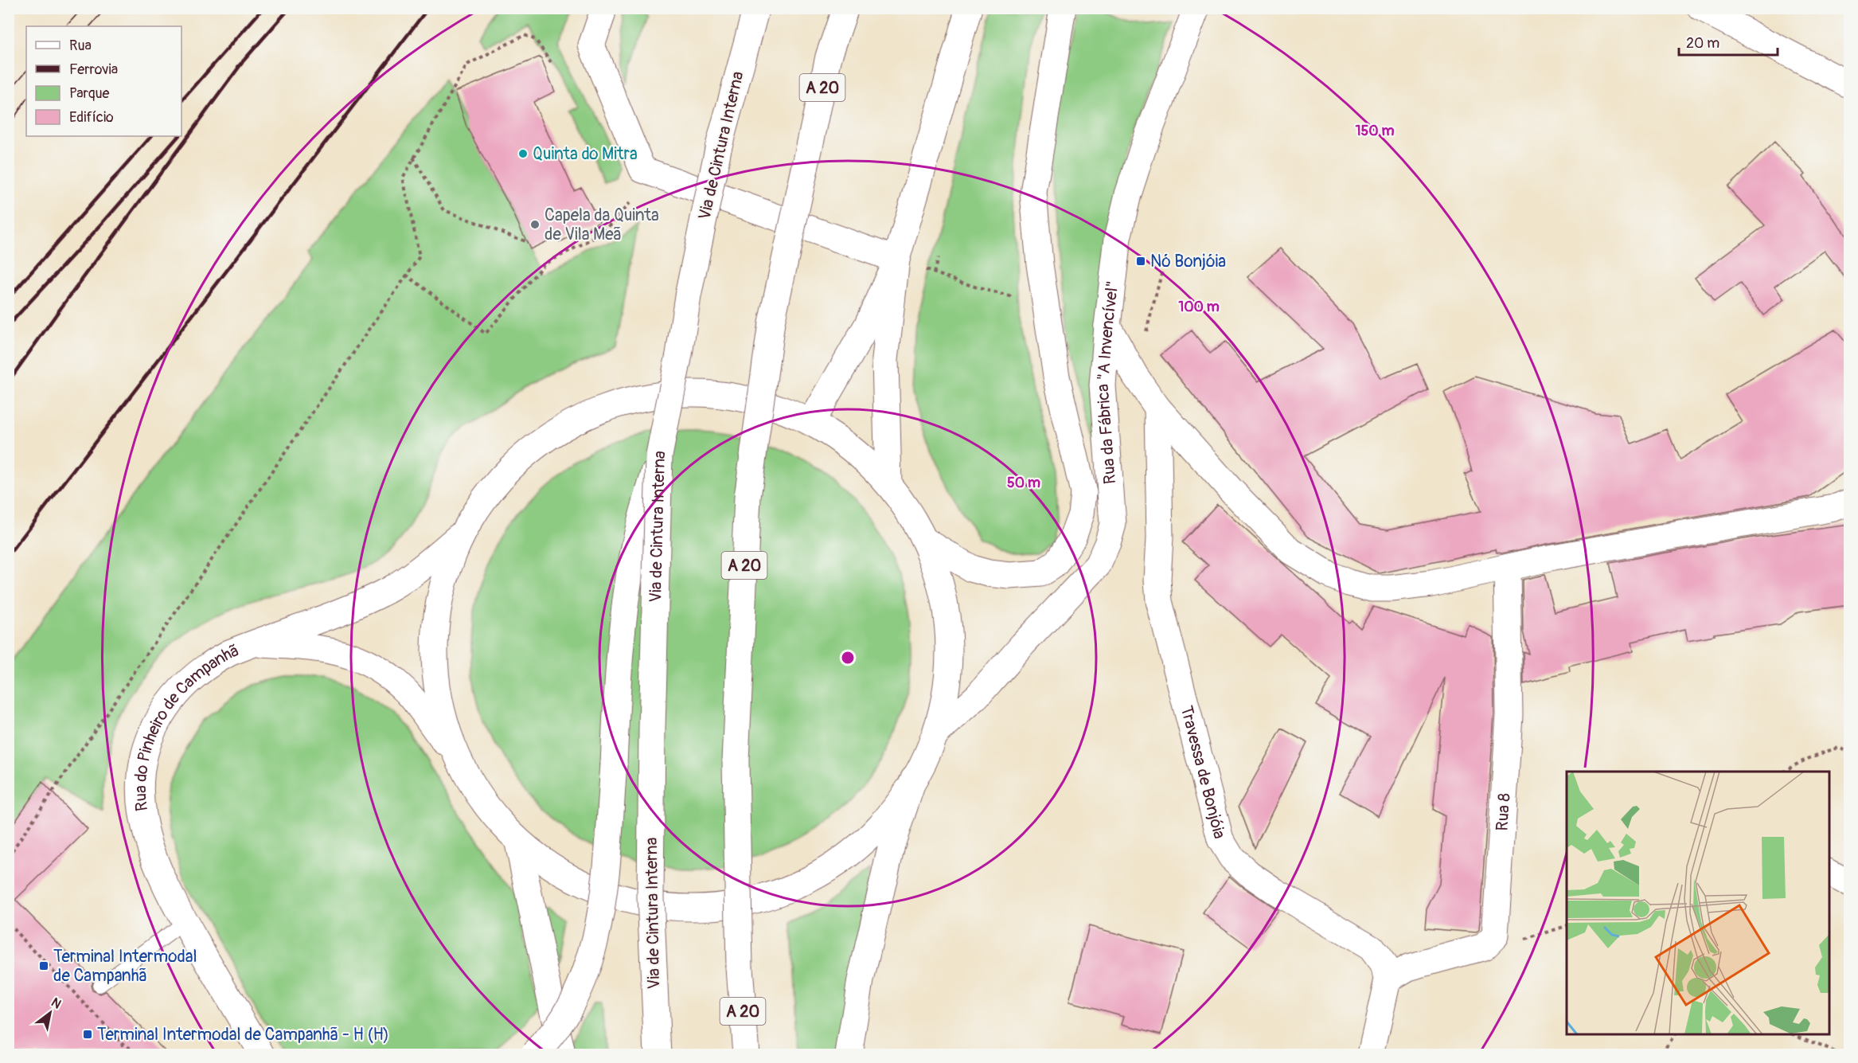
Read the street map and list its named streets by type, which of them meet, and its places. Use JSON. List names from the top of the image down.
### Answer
{
  "streets": {
    "main road": [
      "A 20",
      "Via de Cintura Interna",
      "Rua da Fábrica \"A Invencível\"",
      "Rua do Pinheiro de Campanhã",
      "Travessa de Bonjóia",
      "Rua 8"
    ]
  },
  "crossings": [
    ["Travessa de Bonjóia", "Rua 8"]
  ],
  "places": {
    "other": ["Quinta do Mitra", "Capela da Quinta de Vila Meã"],
    "transit": ["Nó Bonjóia", "Terminal Intermodal de Campanhã", "Terminal Intermodal de Campanhã - H (H)"]
  },
  "legend": [
    "Rua",
    "Ferrovia",
    "Parque",
    "Edifício"
  ],
  "scale_bar": "20 m",
  "north": "top right",
  "rings": ["150 m", "100 m", "50 m"]
}
